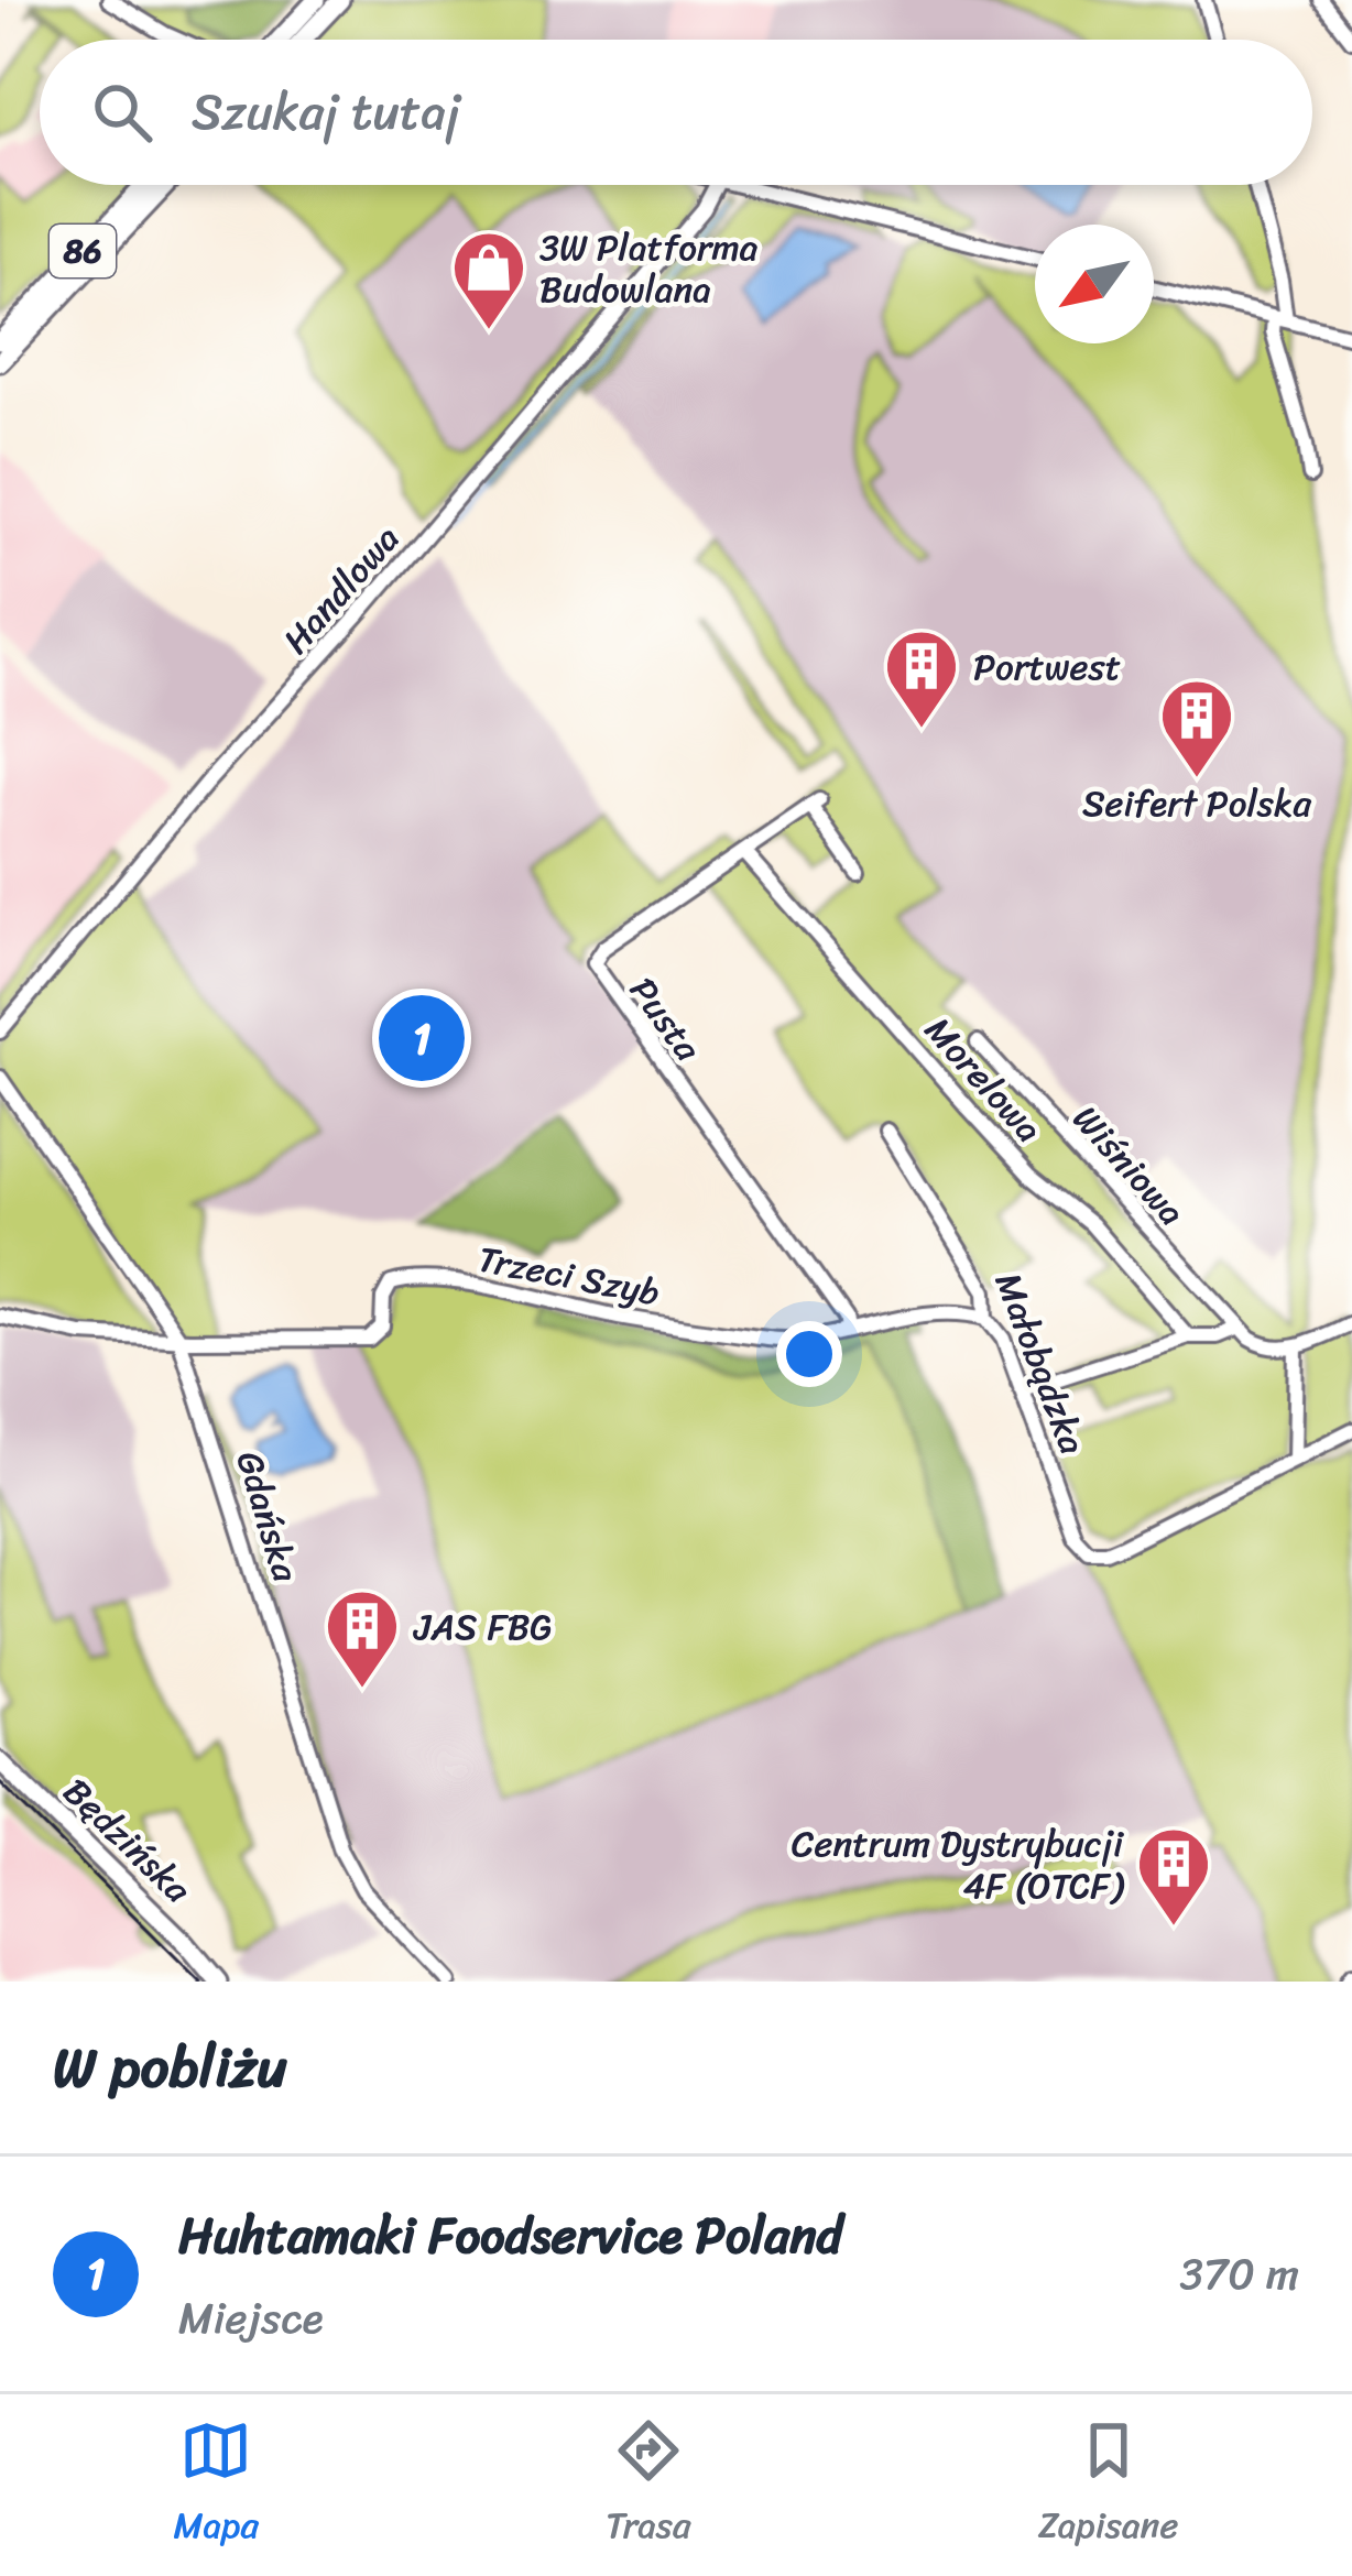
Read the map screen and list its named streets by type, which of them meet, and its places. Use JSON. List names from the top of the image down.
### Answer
{
  "streets": {
    "main road": ["86", "Będzińska"],
    "street": [
      "Handlowa",
      "Pusta",
      "Morelowa",
      "Wiśniowa",
      "Trzeci Szyb",
      "Małobądzka",
      "Gdańska"
    ]
  },
  "crossings": [
    ["Pusta", "Morelowa"],
    ["Pusta", "Trzeci Szyb"],
    ["Trzeci Szyb", "Małobądzka"],
    ["Trzeci Szyb", "Gdańska"]
  ],
  "places": {
    "shop": ["3W Platforma Budowlana"],
    "building": [
      "Portwest",
      "Seifert Polska",
      "JAS FBG",
      "Centrum Dystrybucji 4F (OTCF)"
    ]
  },
  "north": "bottom left",
  "page": {
    "search": "Szukaj tutaj",
    "pins": "1",
    "heading": "W pobliżu",
    "list": [
      {
        "mark": "1",
        "name": "Huhtamaki Foodservice Poland",
        "note": "Miejsce",
        "value": "370 m"
      }
    ],
    "nav": ["Mapa", "Trasa", "Zapisane"]
  }
}
